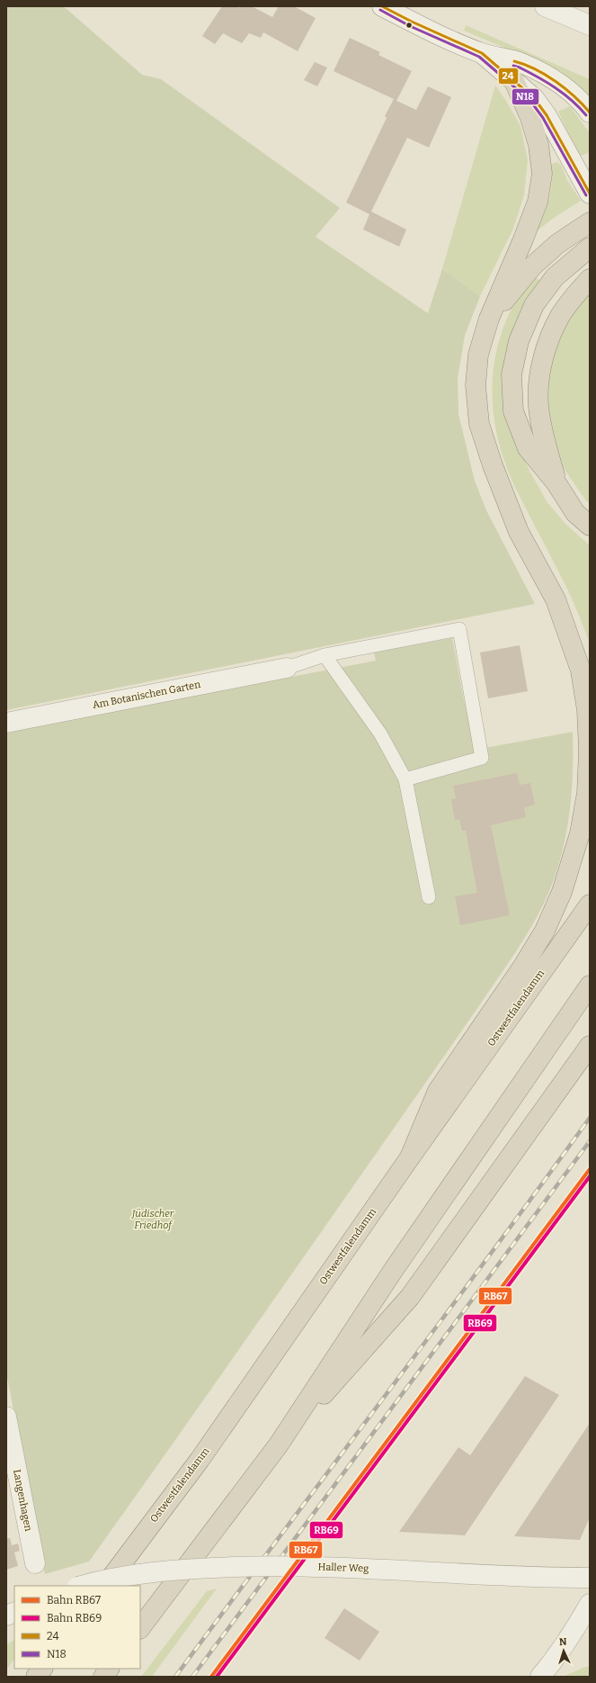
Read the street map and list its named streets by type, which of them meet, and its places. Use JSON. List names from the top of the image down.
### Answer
{
  "streets": {
    "highway": ["Ostwestfalendamm"],
    "street": ["Am Botanischen Garten", "Langenhagen", "Haller Weg"]
  },
  "parks": ["Jüdischer Friedhof"],
  "lines": [
    "transit line 24",
    "transit line N18",
    "rail line RB67",
    "rail line RB69"
  ],
  "legend": [
    "Bahn RB67",
    "Bahn RB69",
    "24",
    "N18"
  ],
  "north": "top"
}
